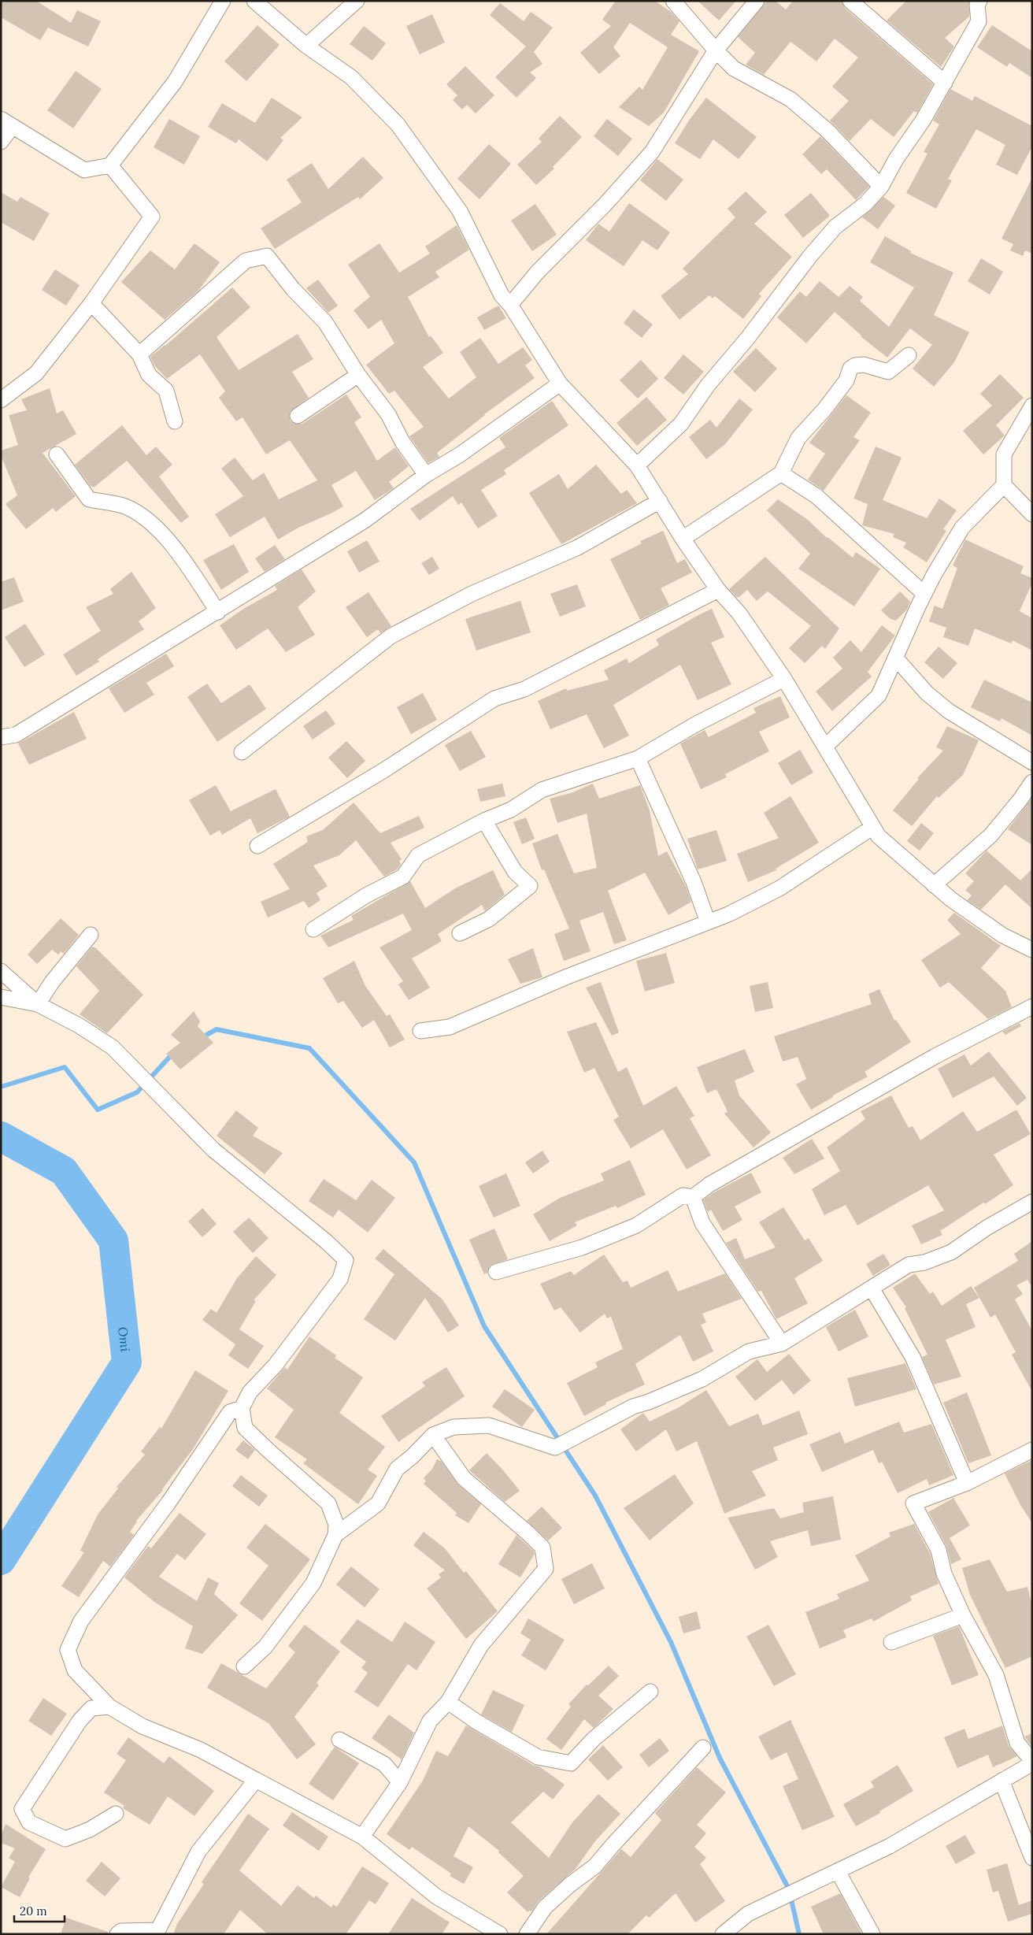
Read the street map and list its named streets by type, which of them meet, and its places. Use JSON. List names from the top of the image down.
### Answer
{
  "water": ["Omi"],
  "scale_bar": "20 m"
}
